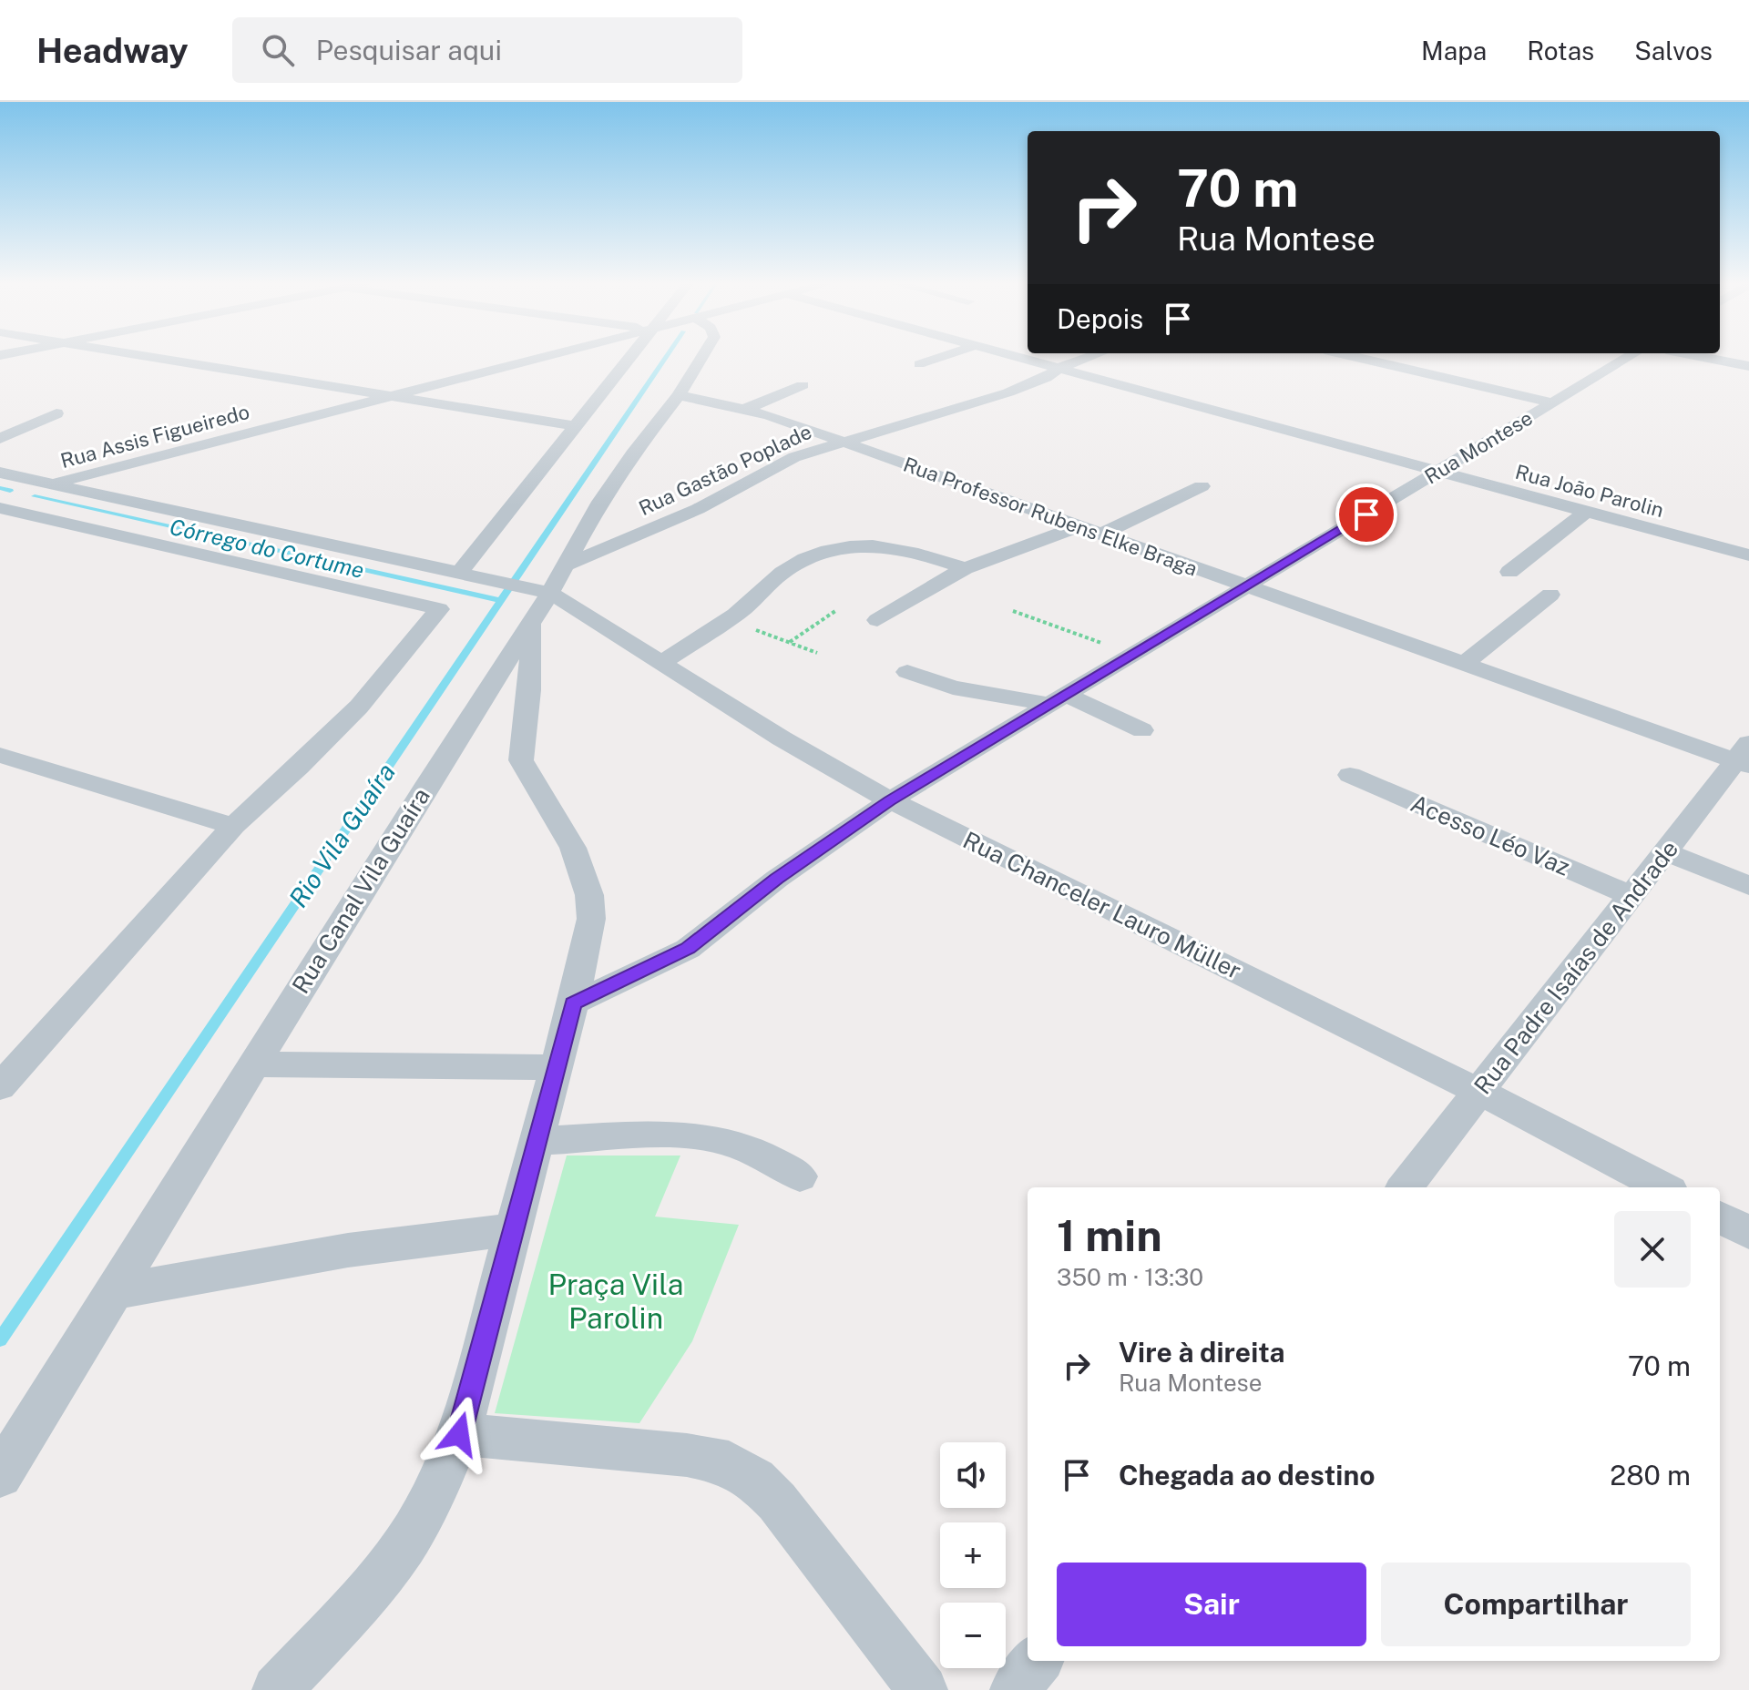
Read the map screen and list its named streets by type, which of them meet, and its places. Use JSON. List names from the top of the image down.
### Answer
{
  "streets": {
    "street": [
      "Rua Assis Figueiredo",
      "Rua Montese",
      "Rua Gastão Poplade",
      "Rua João Parolin",
      "Rua Professor Rubens Elke Braga",
      "Acesso Léo Vaz",
      "Rua Canal Vila Guaíra",
      "Rua Chanceler Lauro Müller",
      "Rua Padre Isaías de Andrade"
    ]
  },
  "crossings": [
    ["Rua Montese", "Rua João Parolin"],
    ["Rua Montese", "Rua Professor Rubens Elke Braga"],
    ["Rua Montese", "Rua Chanceler Lauro Müller"],
    ["Rua Gastão Poplade", "Rua João Parolin"],
    ["Rua Gastão Poplade", "Rua Professor Rubens Elke Braga"],
    ["Rua Gastão Poplade", "Rua Canal Vila Guaíra"],
    ["Rua Professor Rubens Elke Braga", "Rua Canal Vila Guaíra"],
    ["Rua Professor Rubens Elke Braga", "Rua Padre Isaías de Andrade"],
    ["Acesso Léo Vaz", "Rua Padre Isaías de Andrade"],
    ["Rua Canal Vila Guaíra", "Rua Chanceler Lauro Müller"],
    ["Rua Chanceler Lauro Müller", "Rua Padre Isaías de Andrade"]
  ],
  "water": ["Córrego do Cortume", "Rio Vila Guaíra"],
  "parks": ["Praça Vila Parolin"],
  "page": {
    "header": "Headway",
    "search": "Pesquisar aqui",
    "nav": ["Mapa", "Rotas", "Salvos"],
    "turn": ["70 m", "Rua Montese"],
    "then": "Depois",
    "heading": ["1 min", "350 m · 13:30"],
    "list": [
      {
        "name": "Vire à direita",
        "note": "Rua Montese",
        "value": "70 m"
      },
      {
        "name": "Chegada ao destino",
        "value": "280 m"
      }
    ],
    "map_buttons": ["+", "−"],
    "buttons": ["Sair", "Compartilhar"]
  }
}
